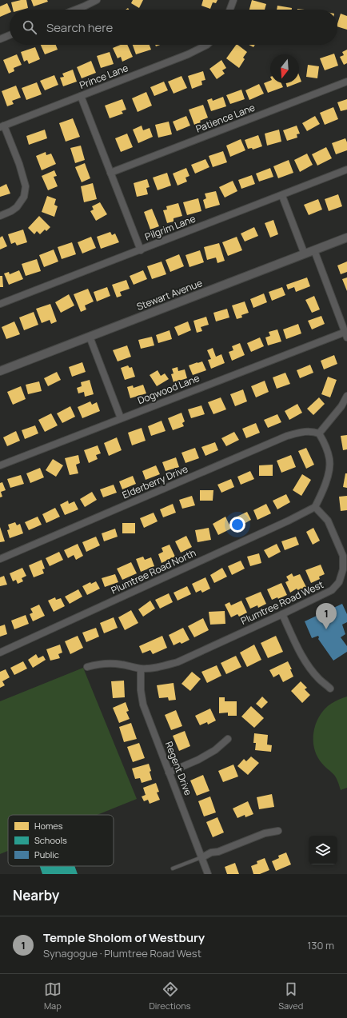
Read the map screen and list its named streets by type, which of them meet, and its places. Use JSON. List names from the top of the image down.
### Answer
{
  "streets": {
    "street": [
      "Prince Lane",
      "Patience Lane",
      "Pilgrim Lane",
      "Stewart Avenue",
      "Dogwood Lane",
      "Elderberry Drive",
      "Plumtree Road North",
      "Plumtree Road West",
      "Regent Drive"
    ]
  },
  "crossings": [
    ["Plumtree Road North", "Plumtree Road West"],
    ["Plumtree Road West", "Regent Drive"]
  ],
  "legend": ["Homes", "Schools", "Public"],
  "north": "bottom",
  "page": {
    "search": "Search here",
    "pins": "1",
    "heading": "Nearby",
    "list": [
      {
        "mark": "1",
        "name": "Temple Sholom of Westbury",
        "note": "Synagogue · Plumtree Road West",
        "value": "130 m"
      }
    ],
    "nav": ["Map", "Directions", "Saved"]
  }
}
